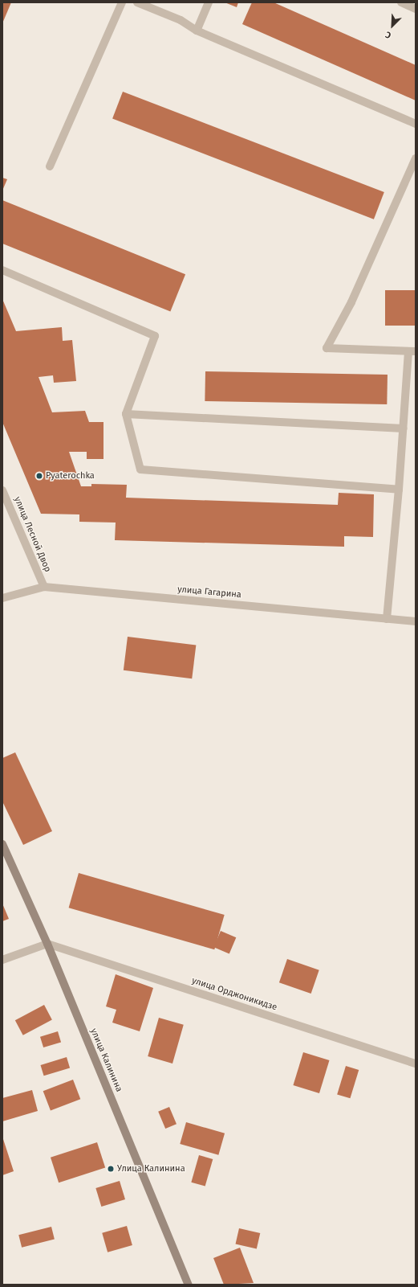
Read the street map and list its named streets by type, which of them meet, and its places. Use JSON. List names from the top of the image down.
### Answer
{
  "streets": {
    "main road": ["улица Калинина"],
    "street": ["улица Лесной Двор", "улица Гагарина", "улица Орджоникидзе"]
  },
  "crossings": [
    ["улица Лесной Двор", "улица Гагарина"],
    ["улица Орджоникидзе", "улица Калинина"]
  ],
  "places": ["Pyaterochka", "Улица Калинина"],
  "north": "bottom left"
}
